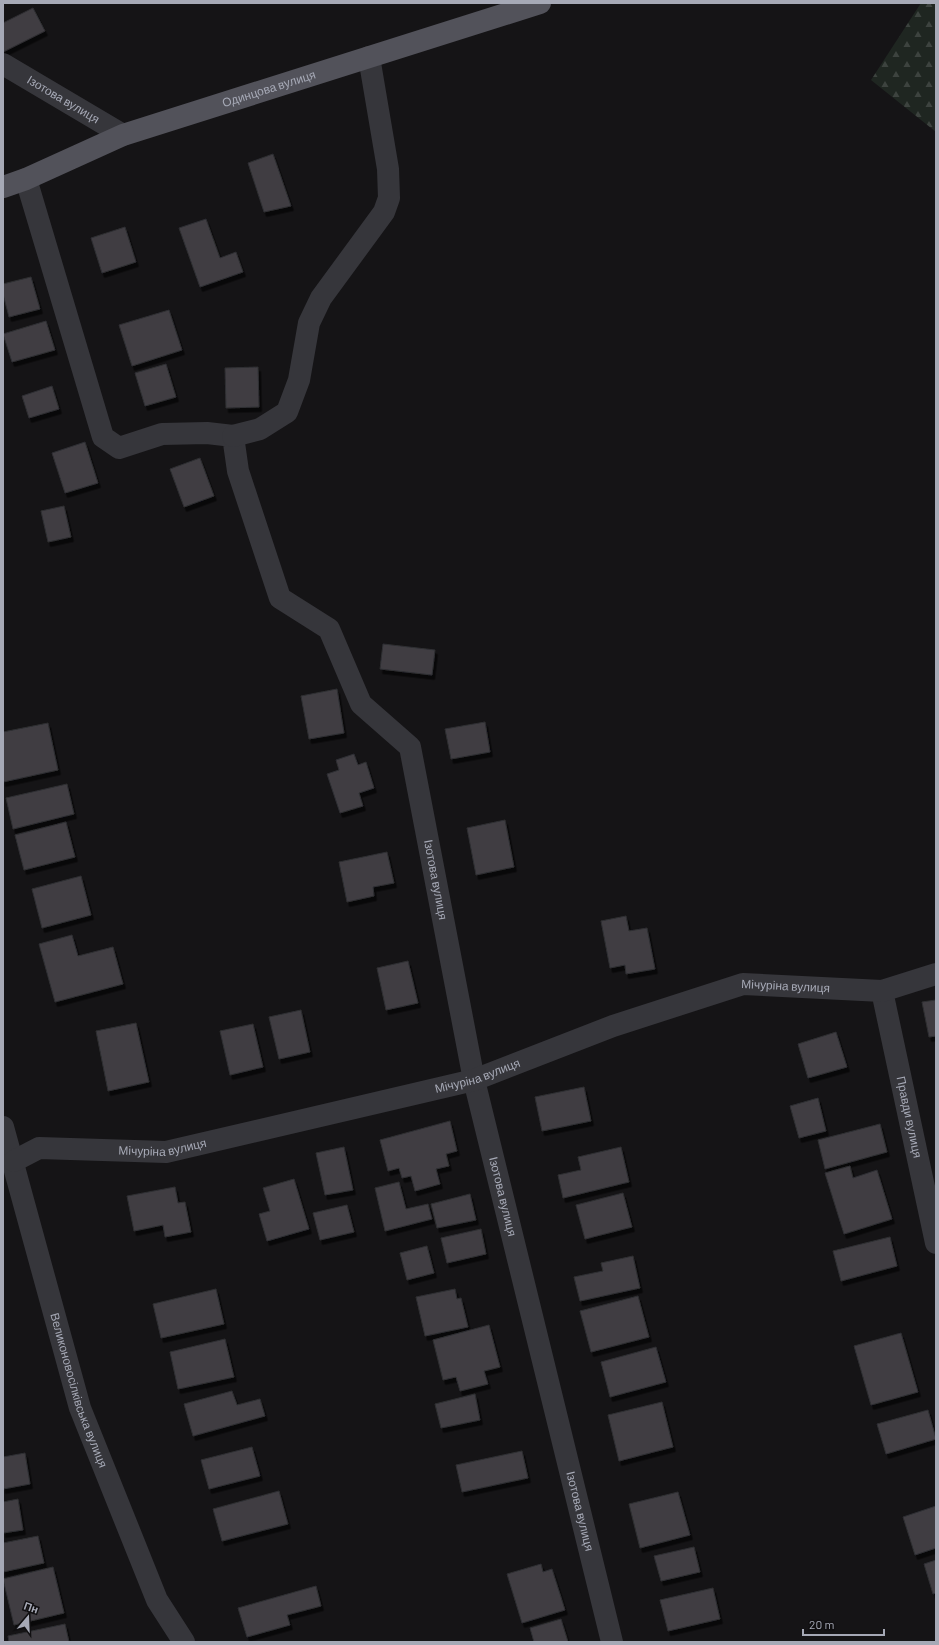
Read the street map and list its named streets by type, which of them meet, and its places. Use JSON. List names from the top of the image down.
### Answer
{
  "streets": {
    "main road": ["Одинцова вулиця"],
    "street": [
      "Ізотова вулиця",
      "Мічуріна вулиця",
      "Правди вулиця",
      "Великоновосілківська вулиця"
    ]
  },
  "crossings": [
    ["Одинцова вулиця", "Ізотова вулиця"],
    ["Ізотова вулиця", "Мічуріна вулиця"],
    ["Мічуріна вулиця", "Правди вулиця"],
    ["Мічуріна вулиця", "Великоновосілківська вулиця"]
  ],
  "scale_bar": "20 m",
  "north": "top"
}
